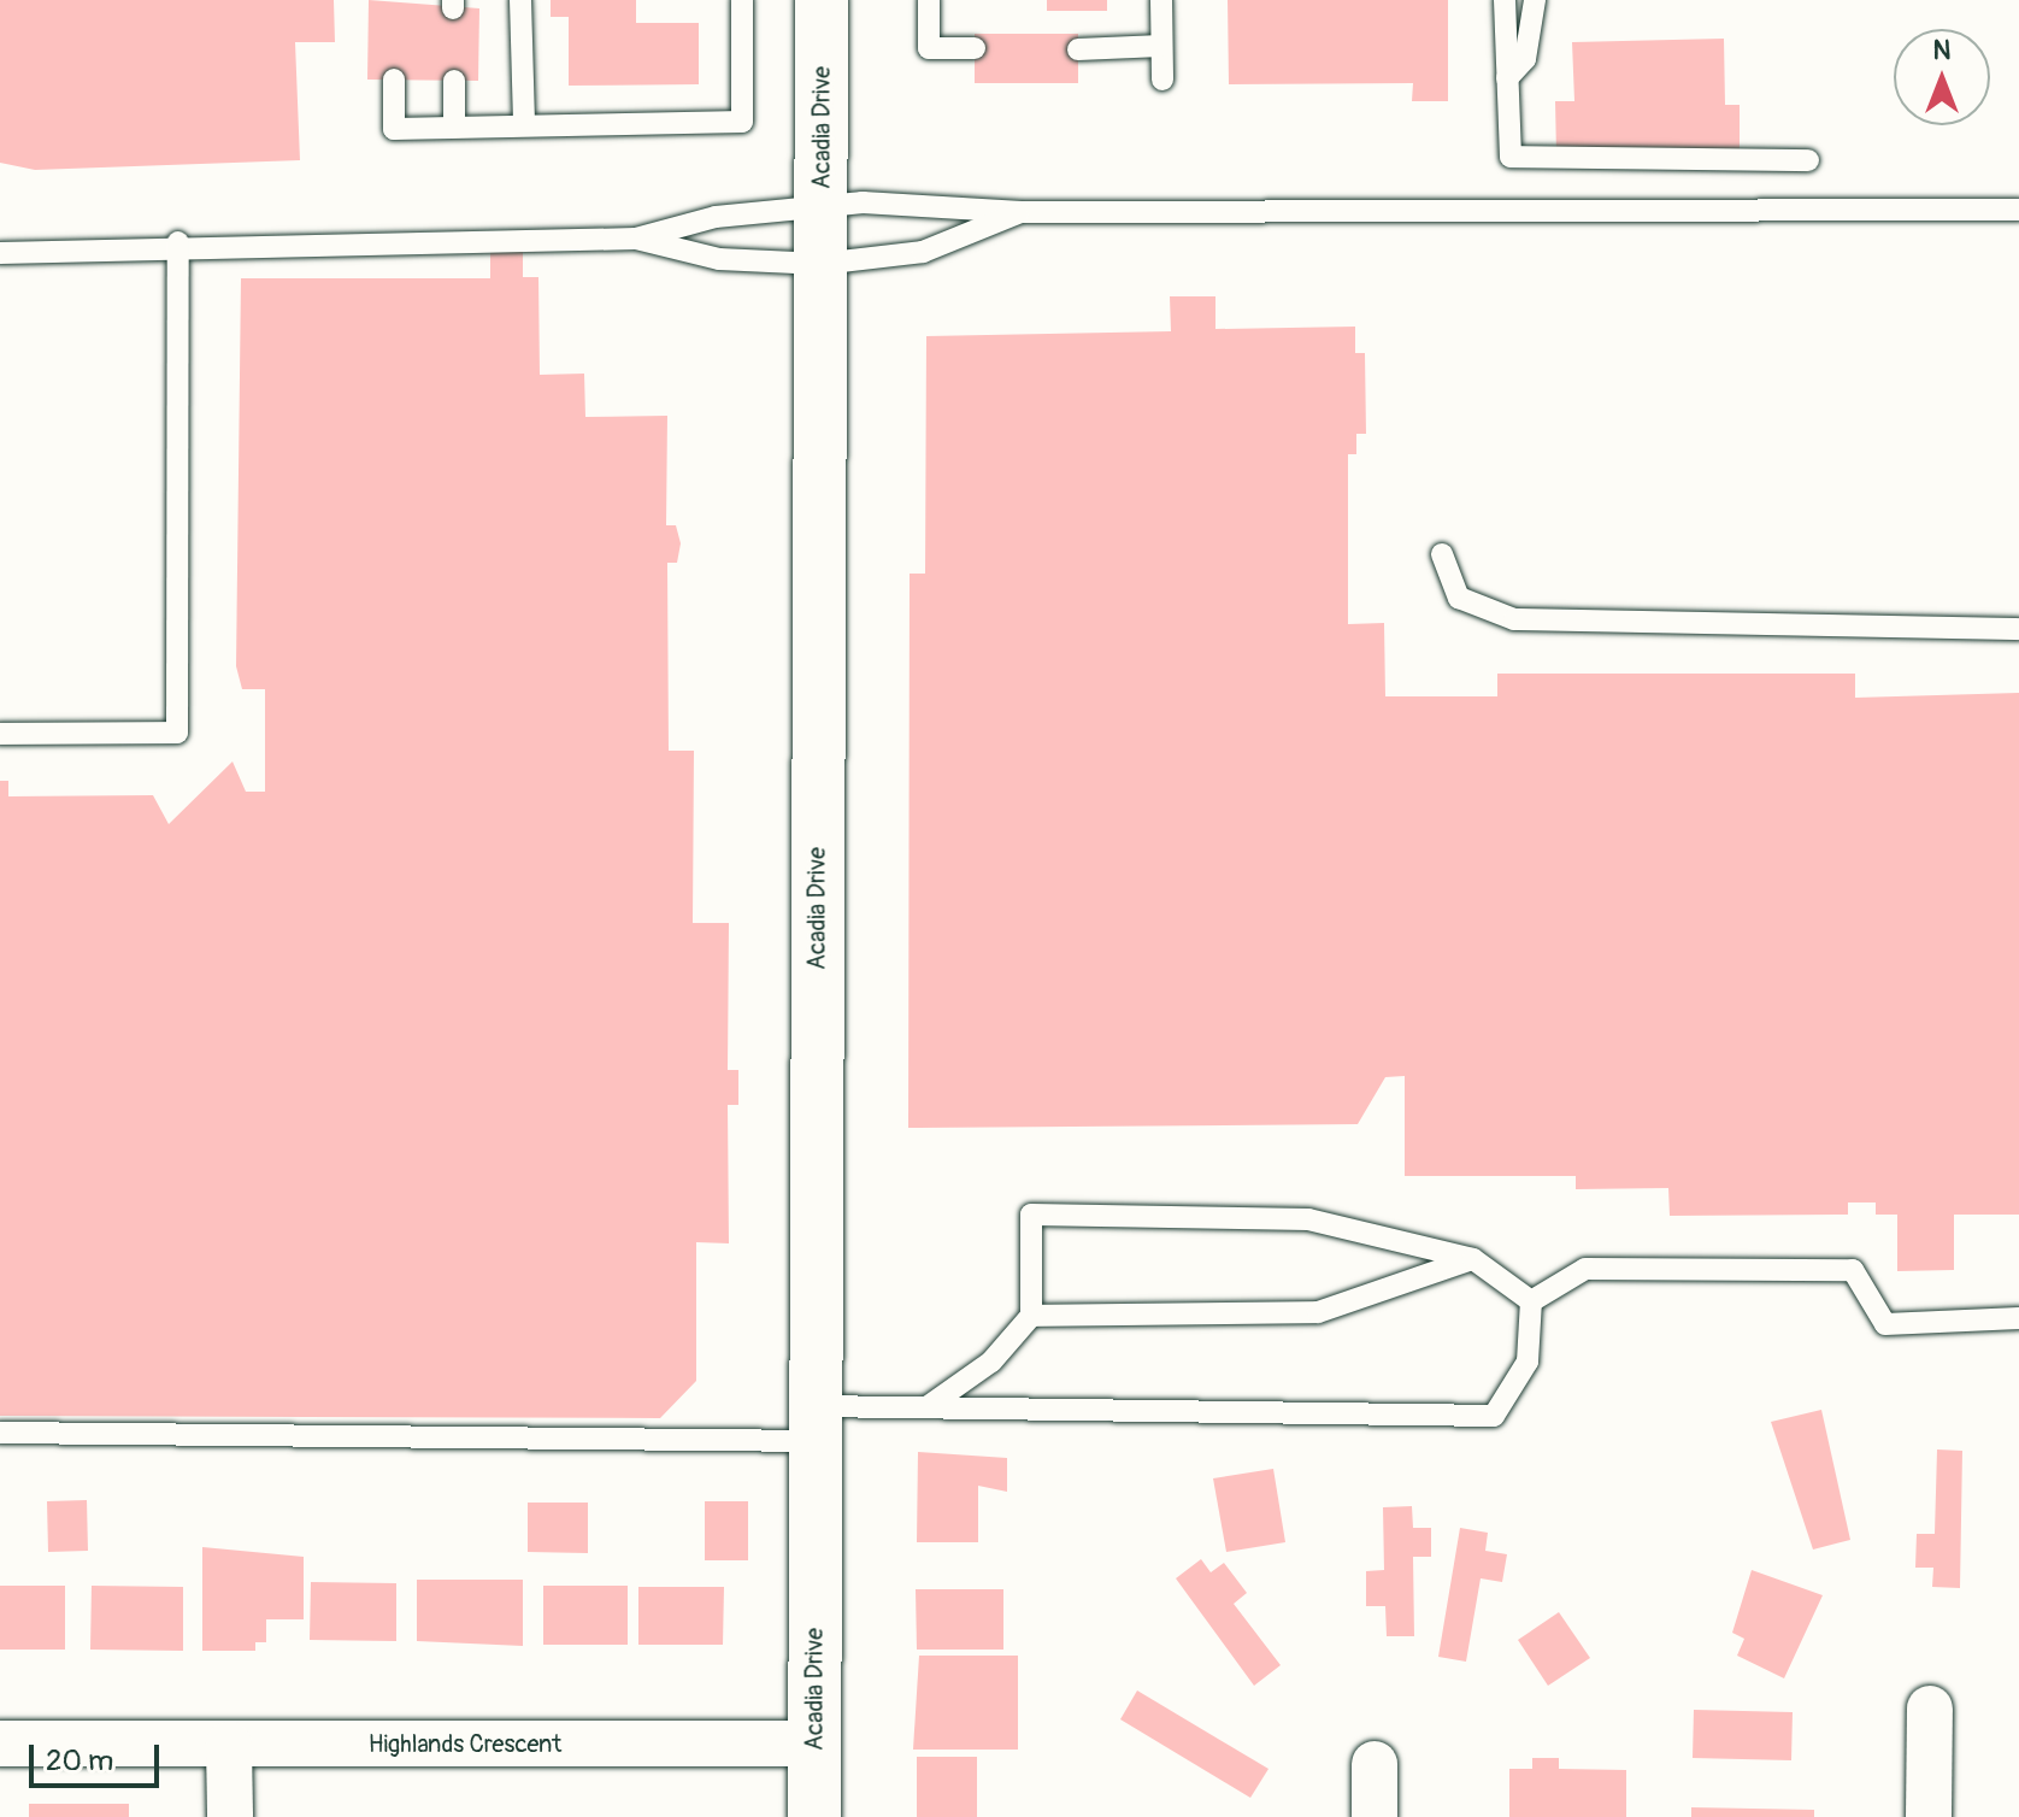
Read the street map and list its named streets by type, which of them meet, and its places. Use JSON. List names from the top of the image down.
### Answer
{
  "streets": {
    "street": ["Acadia Drive", "Highlands Crescent"]
  },
  "crossings": [
    ["Acadia Drive", "Highlands Crescent"]
  ],
  "scale_bar": "20 m",
  "north": "top"
}
